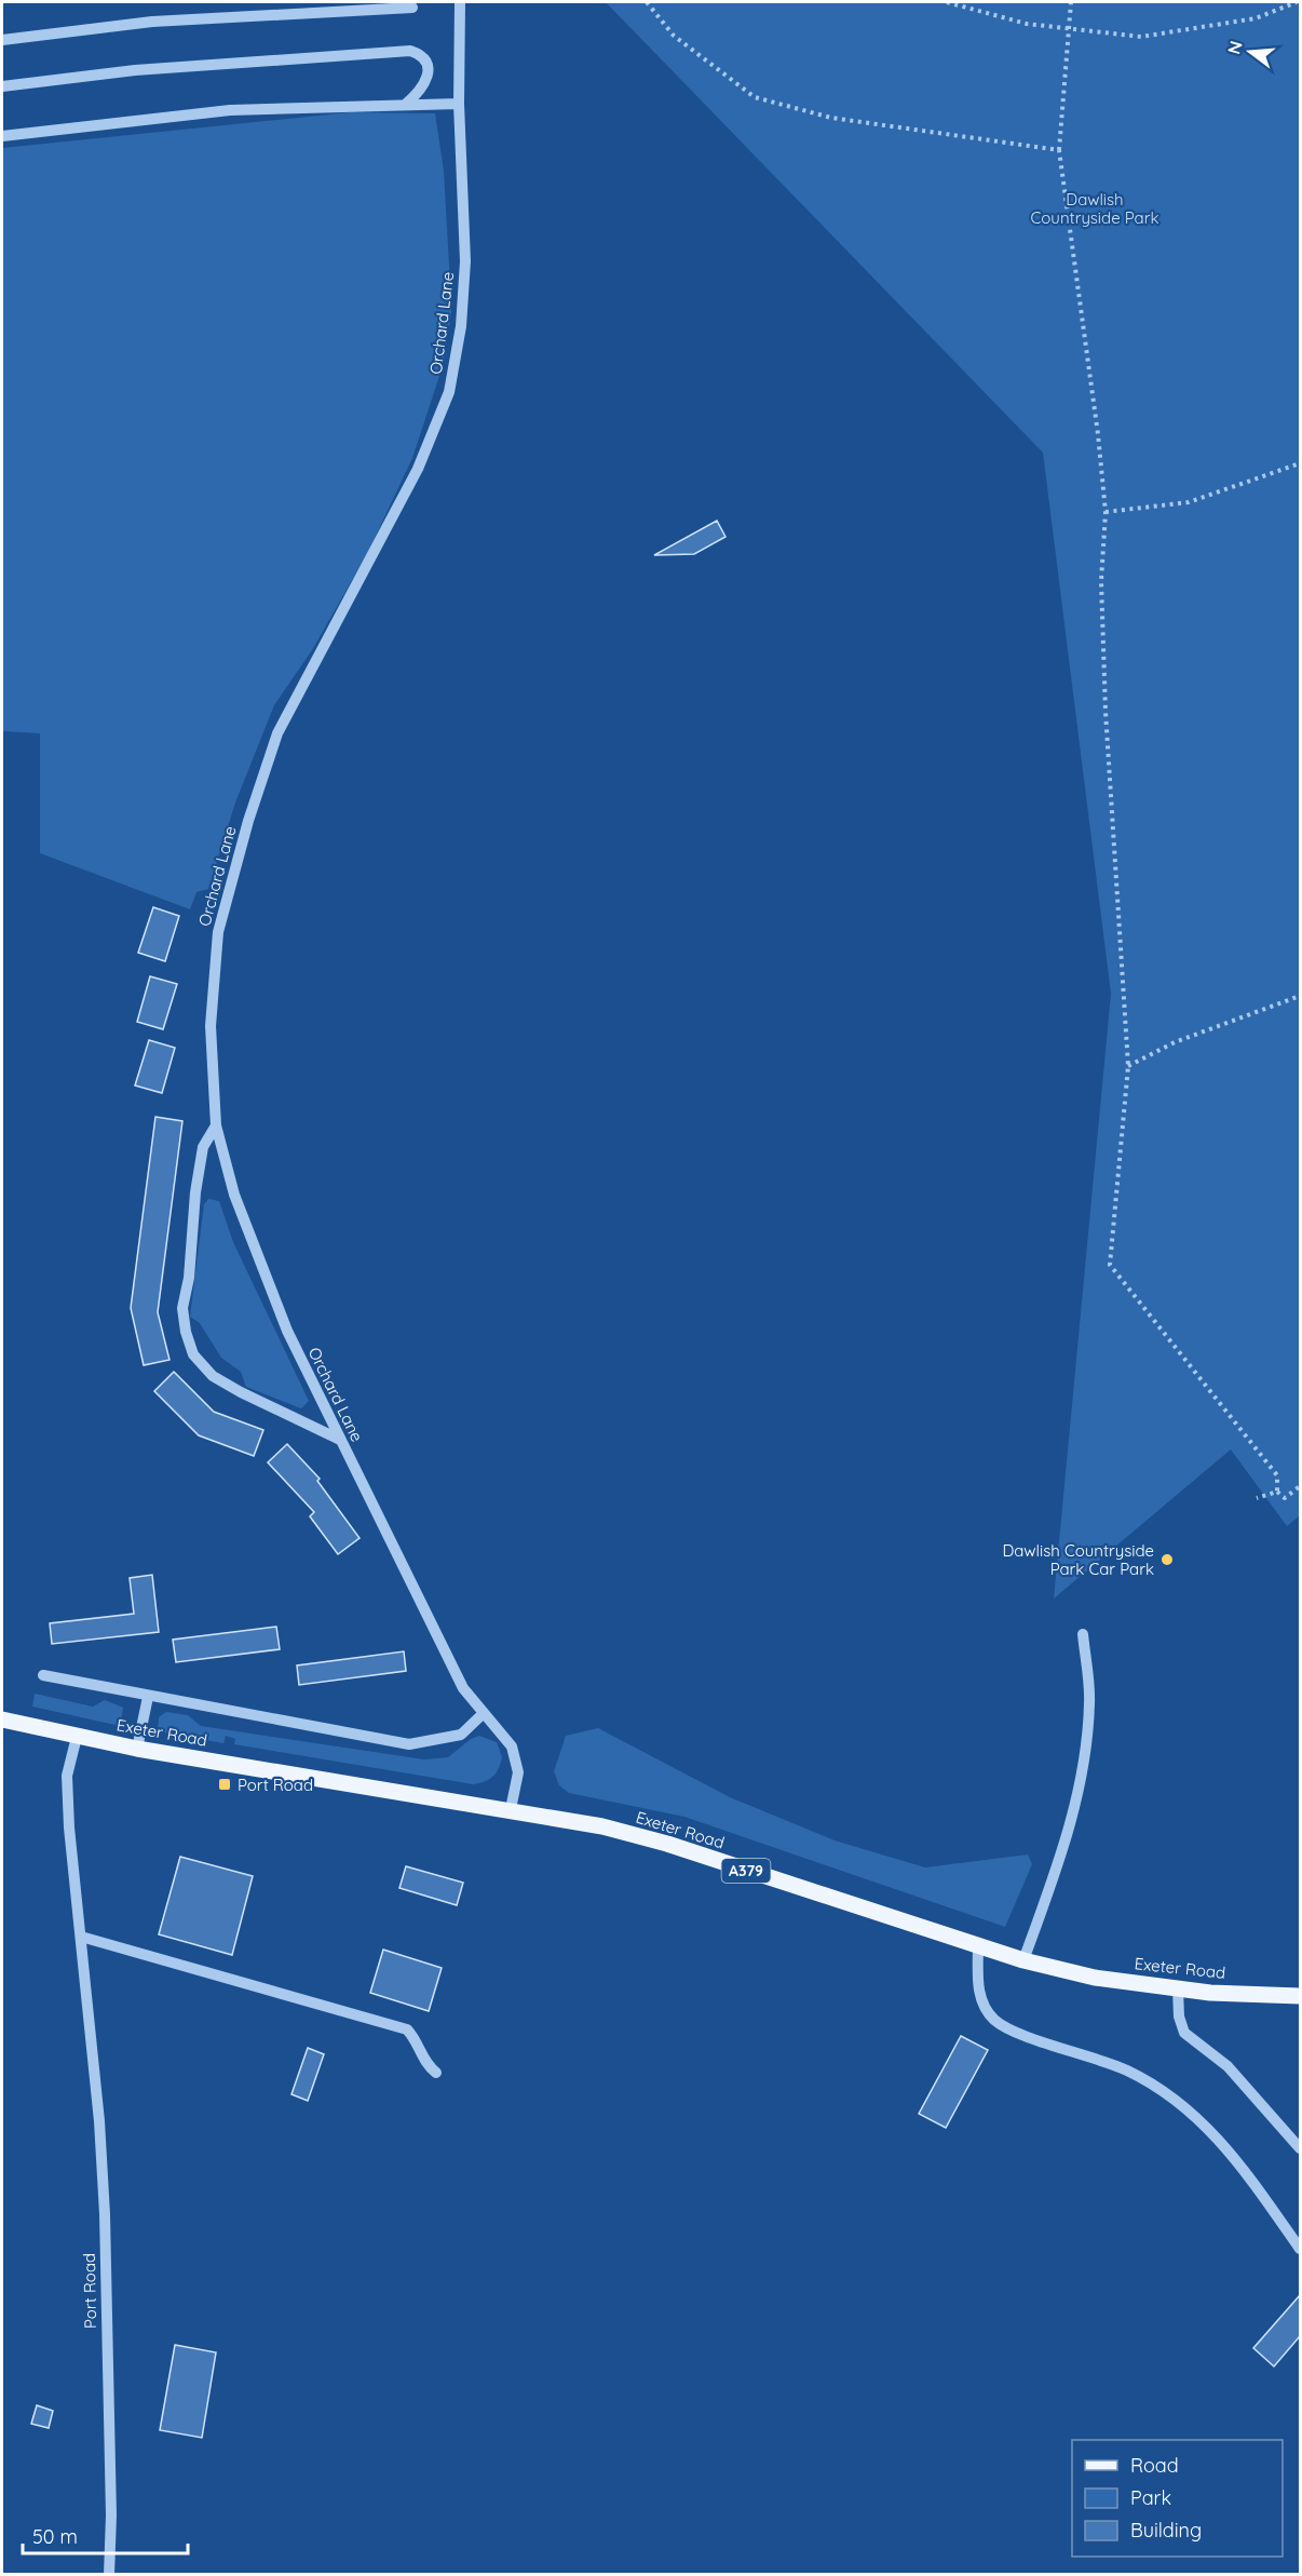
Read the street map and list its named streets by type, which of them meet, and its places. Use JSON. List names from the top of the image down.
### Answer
{
  "streets": {
    "main road": ["Exeter Road", "A379"],
    "street": ["Orchard Lane", "Port Road"]
  },
  "crossings": [
    ["Orchard Lane", "Exeter Road"],
    ["Exeter Road", "A379"],
    ["Exeter Road", "Port Road"],
    ["A379", "Port Road"]
  ],
  "parks": ["Dawlish Countryside Park"],
  "places": {
    "other": ["Dawlish Countryside Park Car Park"],
    "transit": ["Port Road"]
  },
  "legend": ["Road", "Park", "Building"],
  "scale_bar": "50 m",
  "north": "left"
}
